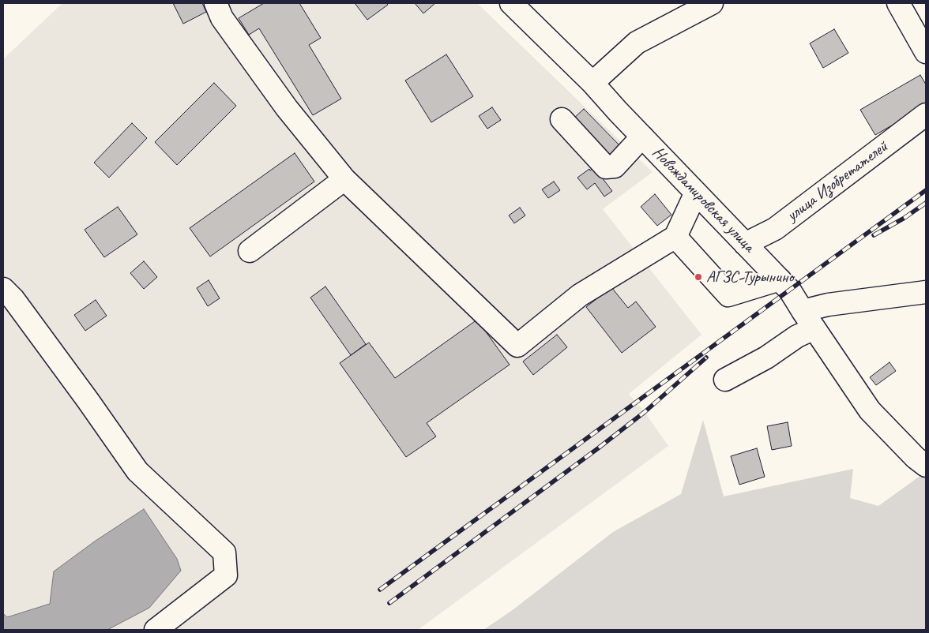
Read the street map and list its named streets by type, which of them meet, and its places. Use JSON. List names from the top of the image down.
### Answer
{
  "streets": {
    "street": ["улица Изобретателей", "Новождамировская улица"]
  },
  "crossings": [
    ["улица Изобретателей", "Новождамировская улица"]
  ],
  "places": ["АГЗС Турынино"]
}
